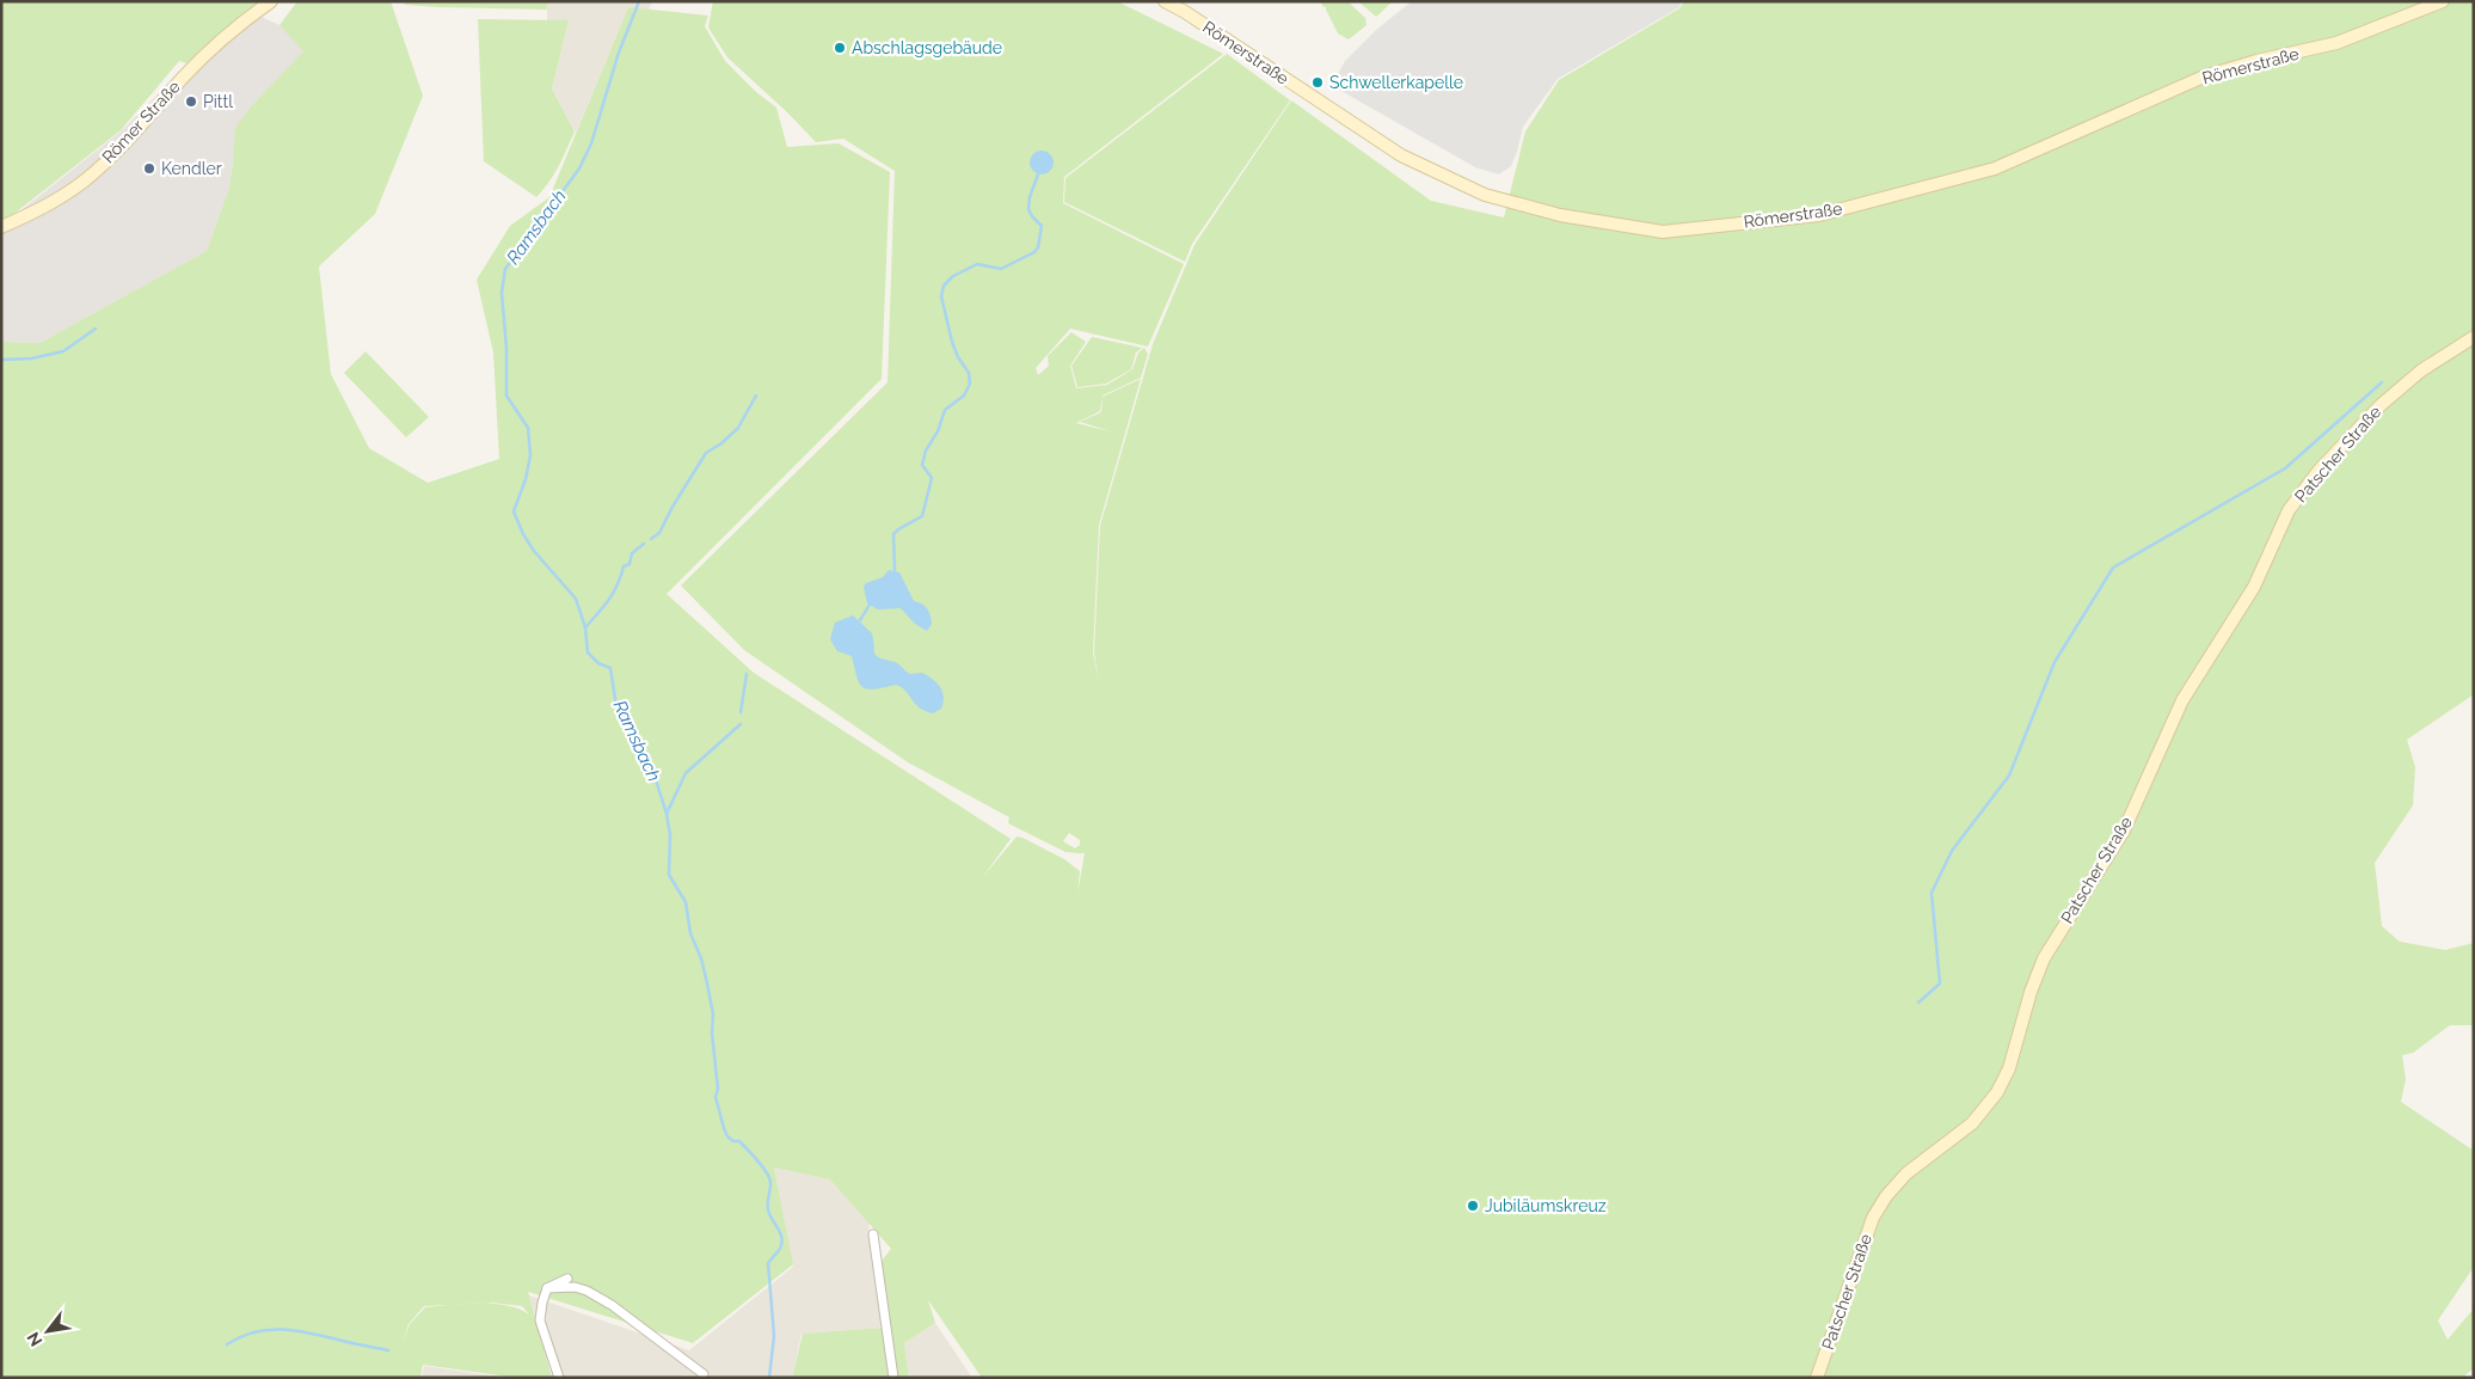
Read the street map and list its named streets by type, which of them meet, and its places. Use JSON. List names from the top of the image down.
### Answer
{
  "streets": {
    "main road": ["Römerstraße", "Römer Straße", "Patscher Straße"]
  },
  "water": ["Ramsbach"],
  "places": [
    "Abschlagsgebäude",
    "Schwellerkapelle",
    "Pittl",
    "Kendler",
    "Jubiläumskreuz"
  ],
  "north": "bottom left"
}
